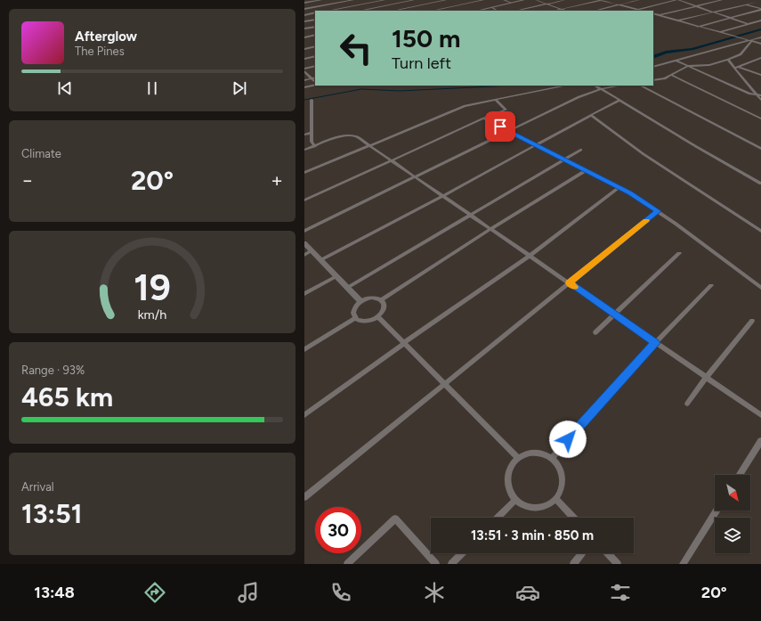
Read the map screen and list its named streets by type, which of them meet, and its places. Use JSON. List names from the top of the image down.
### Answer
{
  "north": "bottom right",
  "page": {
    "turn": ["150 m", "Turn left"],
    "song": ["Afterglow", "The Pines"],
    "tile": [
      "Climate",
      ["Range · 93%", "465 km"],
      ["Arrival", "13:51"]
    ],
    "heat": ["−", "20°", "+"],
    "limit": "30",
    "trip": "13:51 · 3 min · 850 m",
    "tabs": ["13:48", "20°"],
    "gauge": ["19", "km/h"]
  }
}
